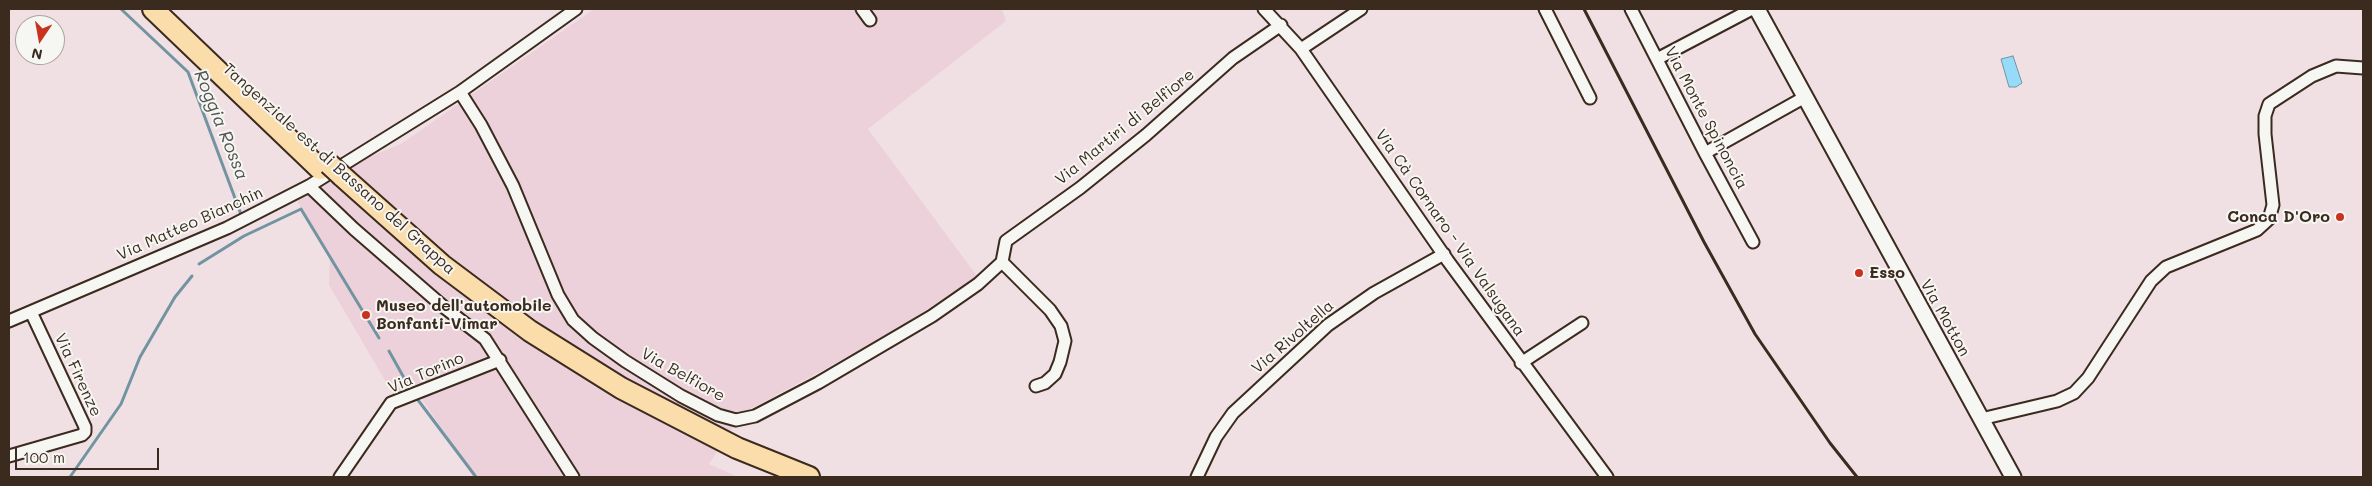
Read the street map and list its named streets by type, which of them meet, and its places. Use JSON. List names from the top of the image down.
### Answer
{
  "streets": {
    "highway": ["Tangenziale est di Bassano del Grappa"],
    "main road": ["Via Motton"],
    "street": [
      "Via Monte Spinoncia",
      "Via Martiri di Belfiore",
      "Via Matteo Bianchin",
      "Via Cà Cornaro - Via Valsugana",
      "Via Rivoltella",
      "Via Torino",
      "Via Firenze",
      "Via Belfiore"
    ]
  },
  "crossings": [
    ["Via Martiri di Belfiore", "Via Cà Cornaro - Via Valsugana"],
    ["Via Martiri di Belfiore", "Via Belfiore"],
    ["Via Matteo Bianchin", "Via Torino"],
    ["Via Matteo Bianchin", "Via Firenze"],
    ["Via Matteo Bianchin", "Via Belfiore"],
    ["Via Cà Cornaro - Via Valsugana", "Via Rivoltella"]
  ],
  "water": ["Roggia Rossa"],
  "places": ["Conca D'Oro", "Esso", "Museo dell'automobile Bonfanti-Vimar"],
  "scale_bar": "100 m",
  "north": "bottom"
}
